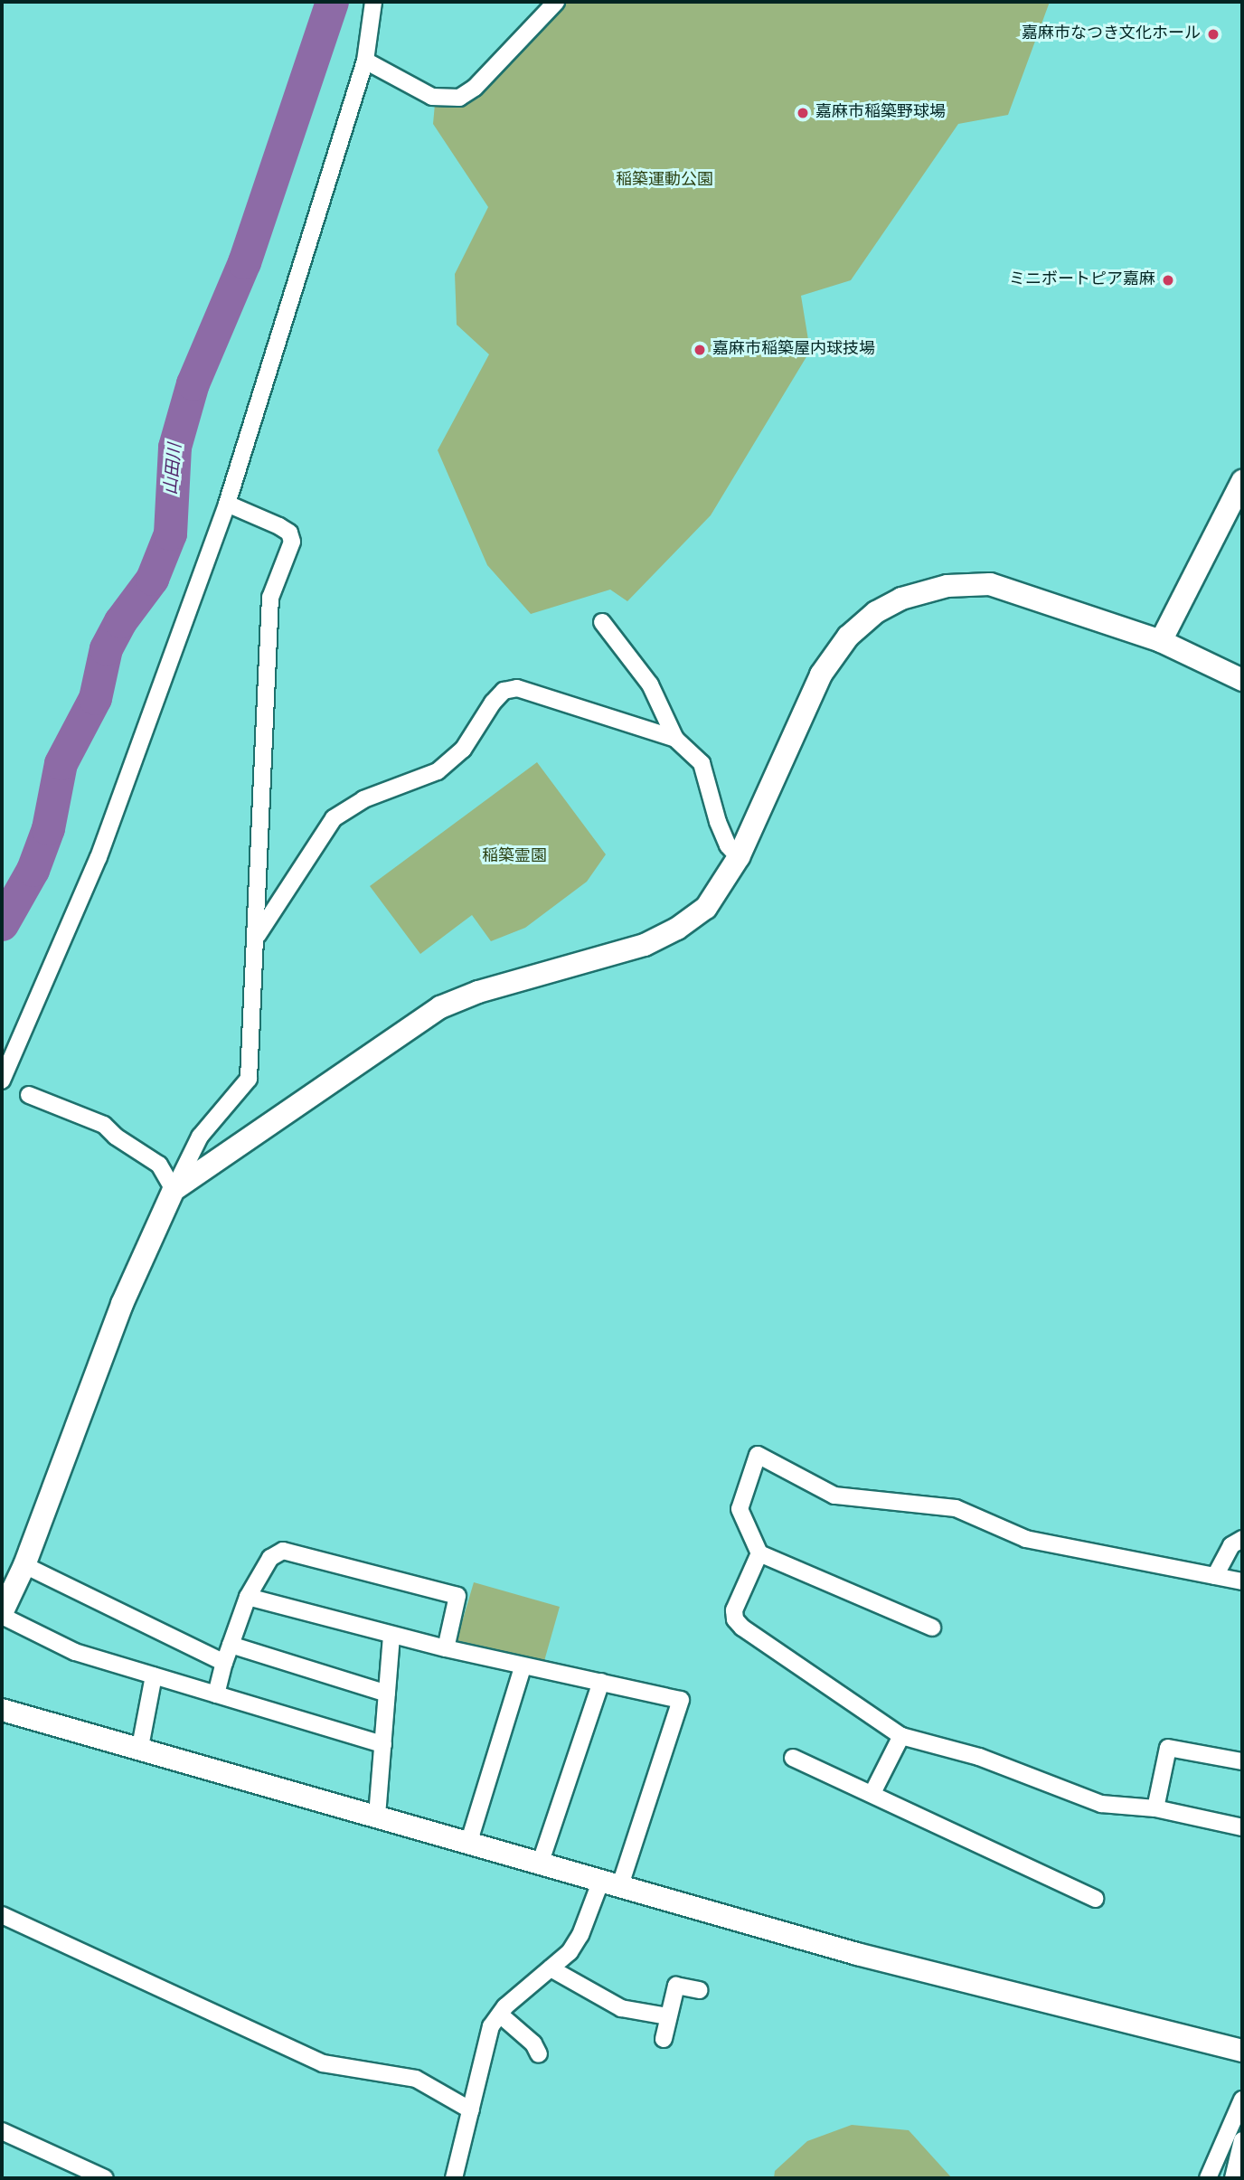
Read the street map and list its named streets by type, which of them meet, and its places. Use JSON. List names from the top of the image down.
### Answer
{
  "water": ["山田川"],
  "parks": ["稲築運動公園", "稲築霊園"],
  "places": [
    "嘉麻市なつき文化ホール",
    "嘉麻市稲築野球場",
    "ミニボートピア嘉麻",
    "嘉麻市稲築屋内球技場"
  ]
}
